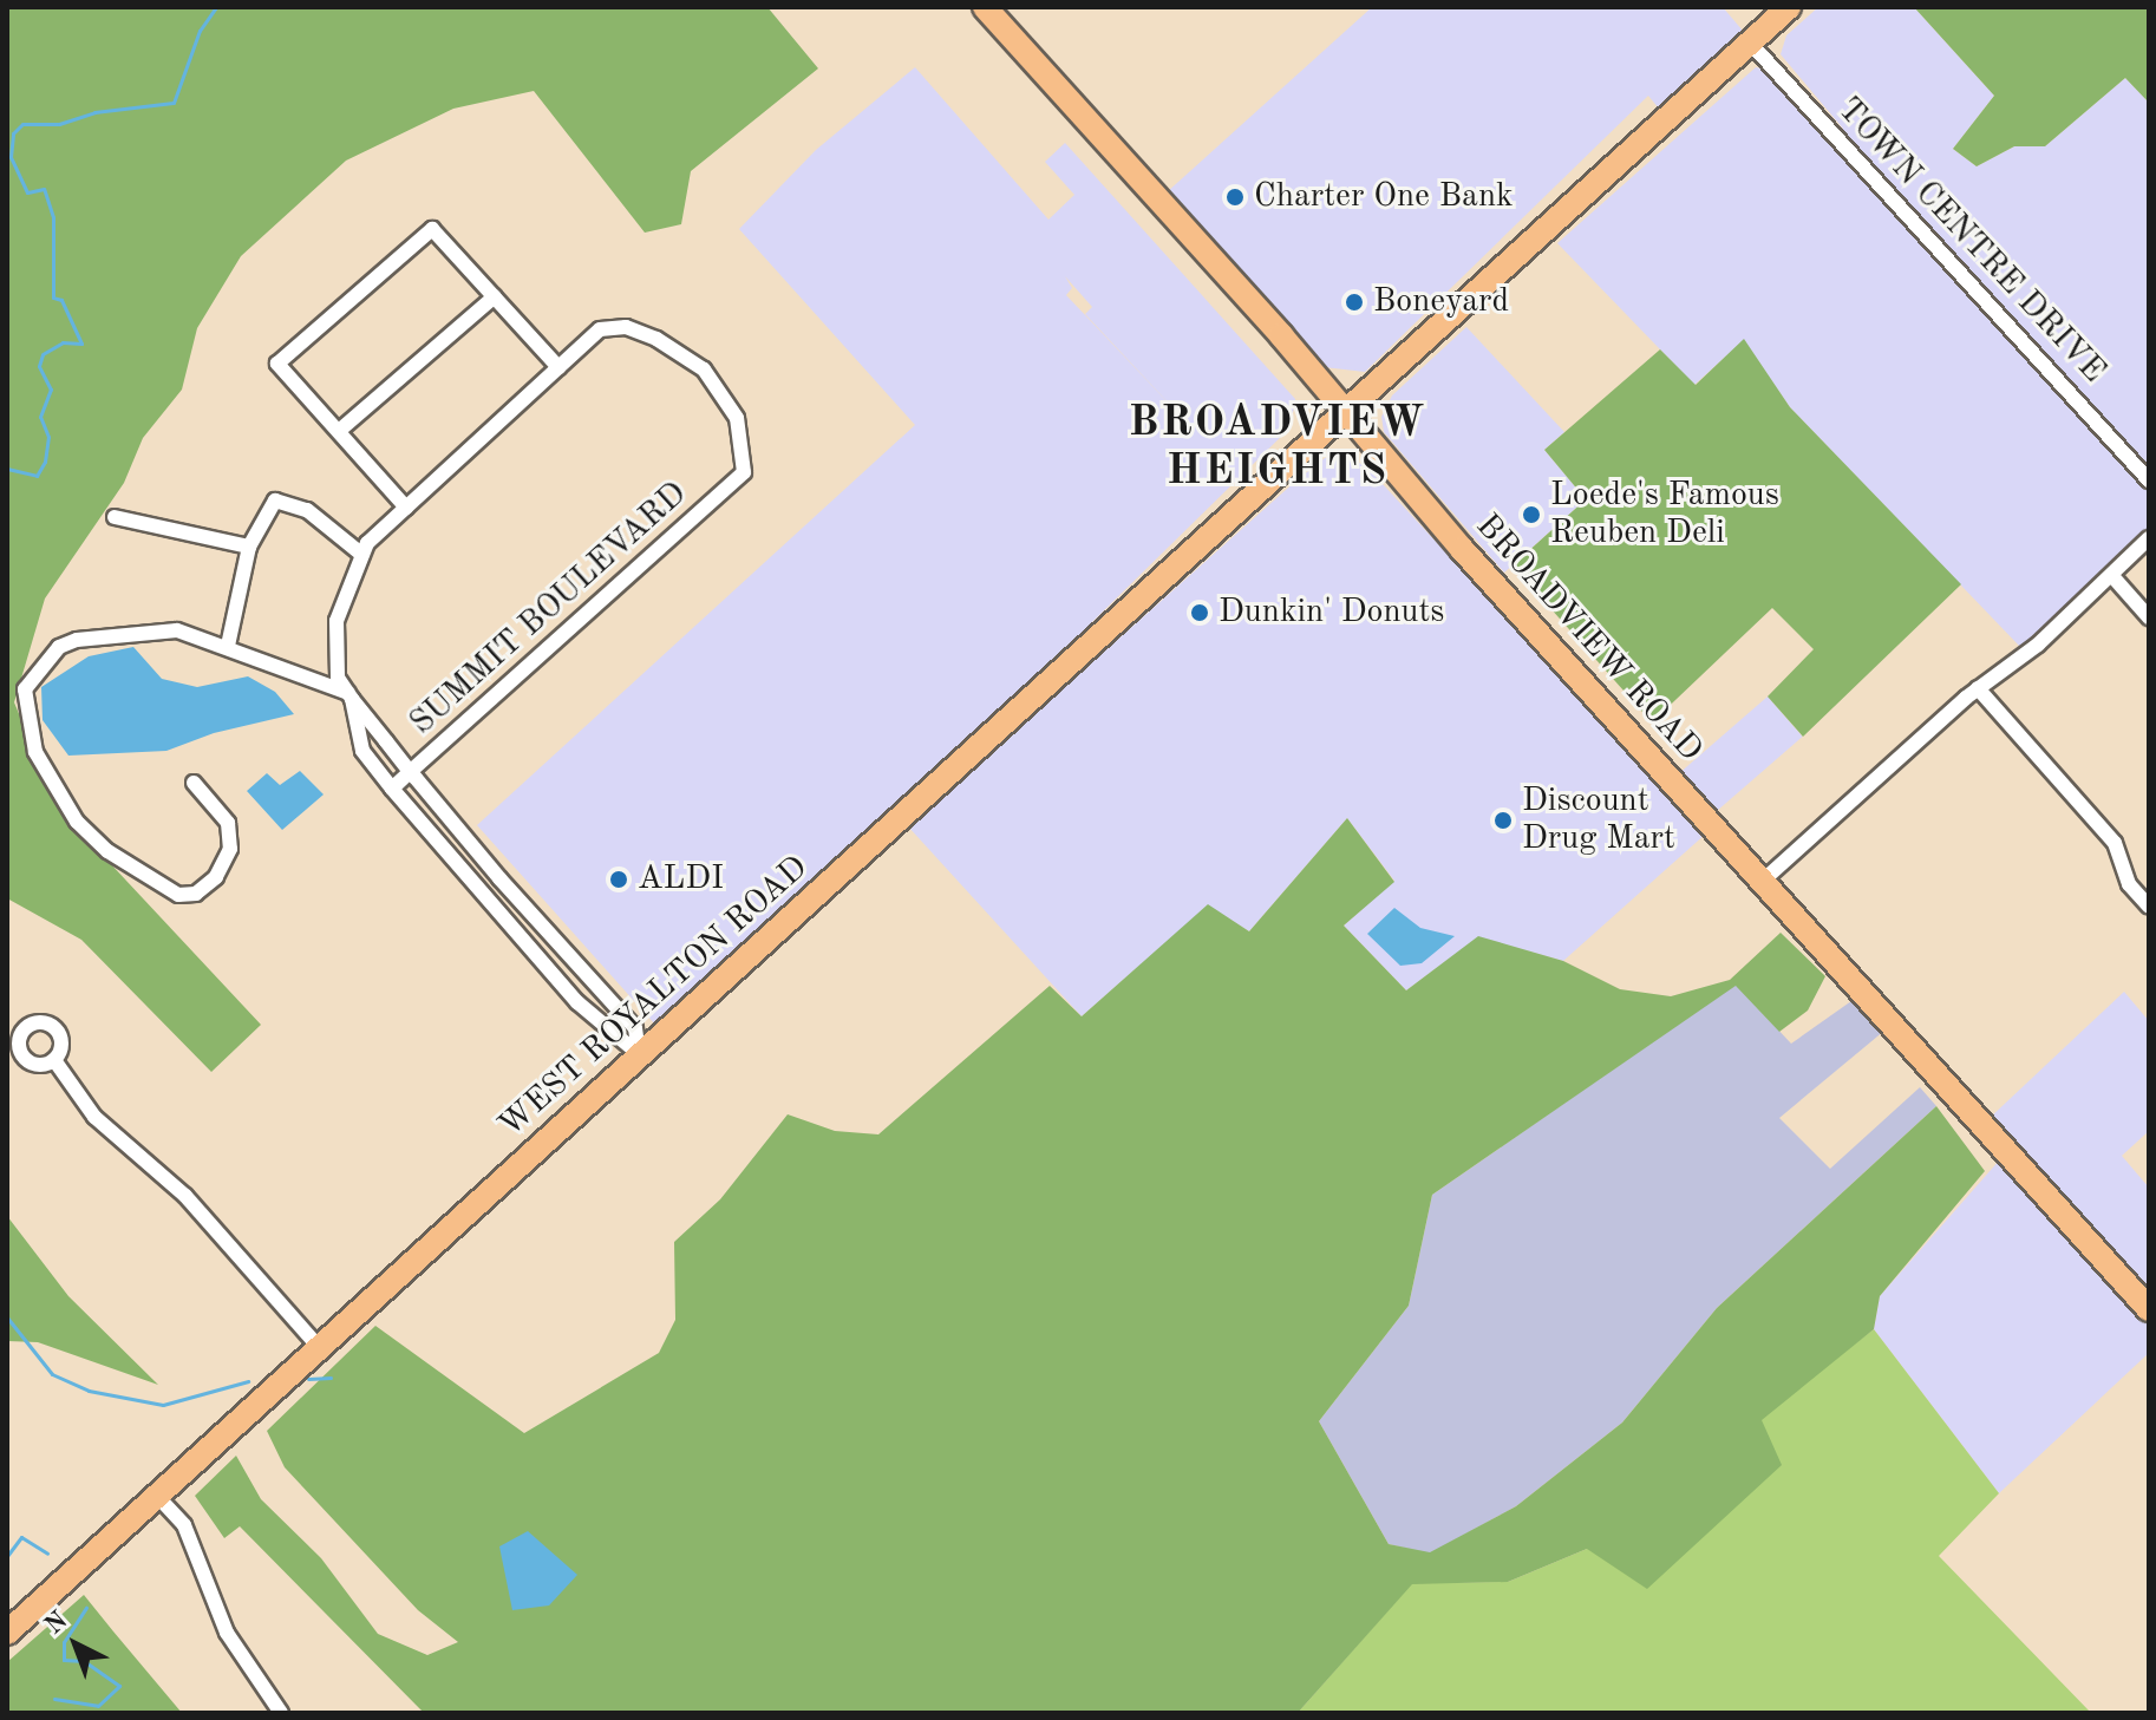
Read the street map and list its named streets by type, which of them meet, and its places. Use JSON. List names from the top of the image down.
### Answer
{
  "streets": {
    "main road": ["BROADVIEW ROAD", "WEST ROYALTON ROAD"],
    "street": ["TOWN CENTRE DRIVE", "SUMMIT BOULEVARD"]
  },
  "crossings": [
    ["TOWN CENTRE DRIVE", "WEST ROYALTON ROAD"],
    ["BROADVIEW ROAD", "WEST ROYALTON ROAD"]
  ],
  "districts": ["BROADVIEW HEIGHTS"],
  "places": [
    "Charter One Bank",
    "Boneyard",
    "Loede's Famous Reuben Deli",
    "Dunkin' Donuts",
    "Discount Drug Mart",
    "ALDI"
  ],
  "north": "top left"
}
